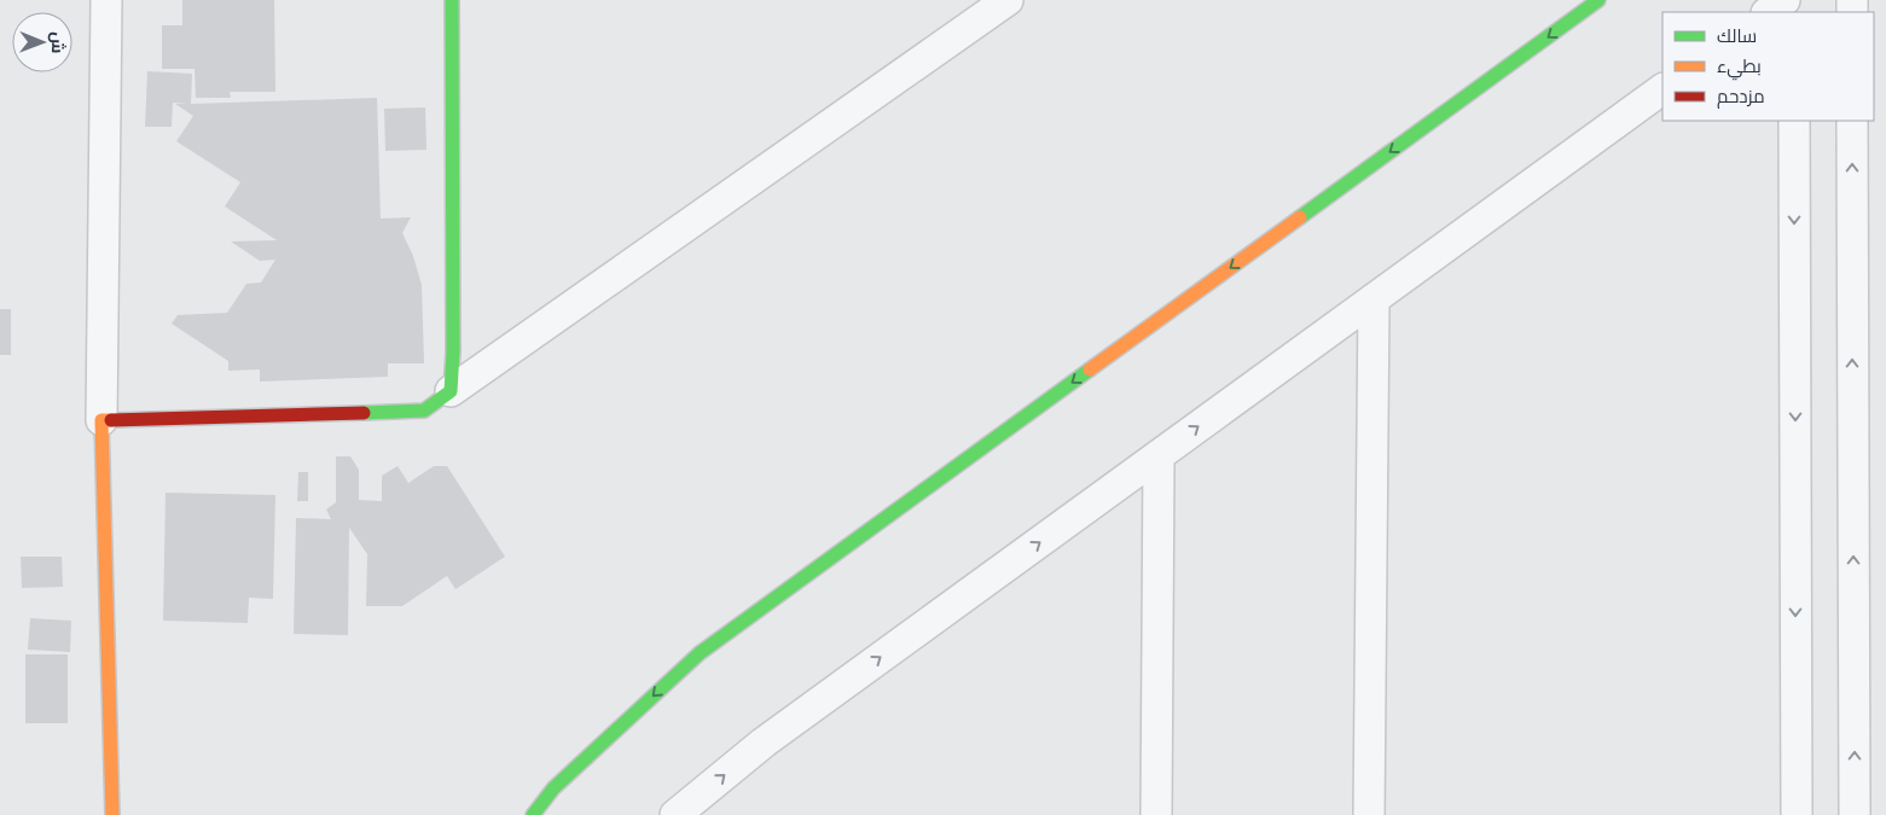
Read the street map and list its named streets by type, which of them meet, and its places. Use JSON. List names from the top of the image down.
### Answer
{
  "legend": ["سالك", "بطيء", "مزدحم"],
  "north": "right"
}
